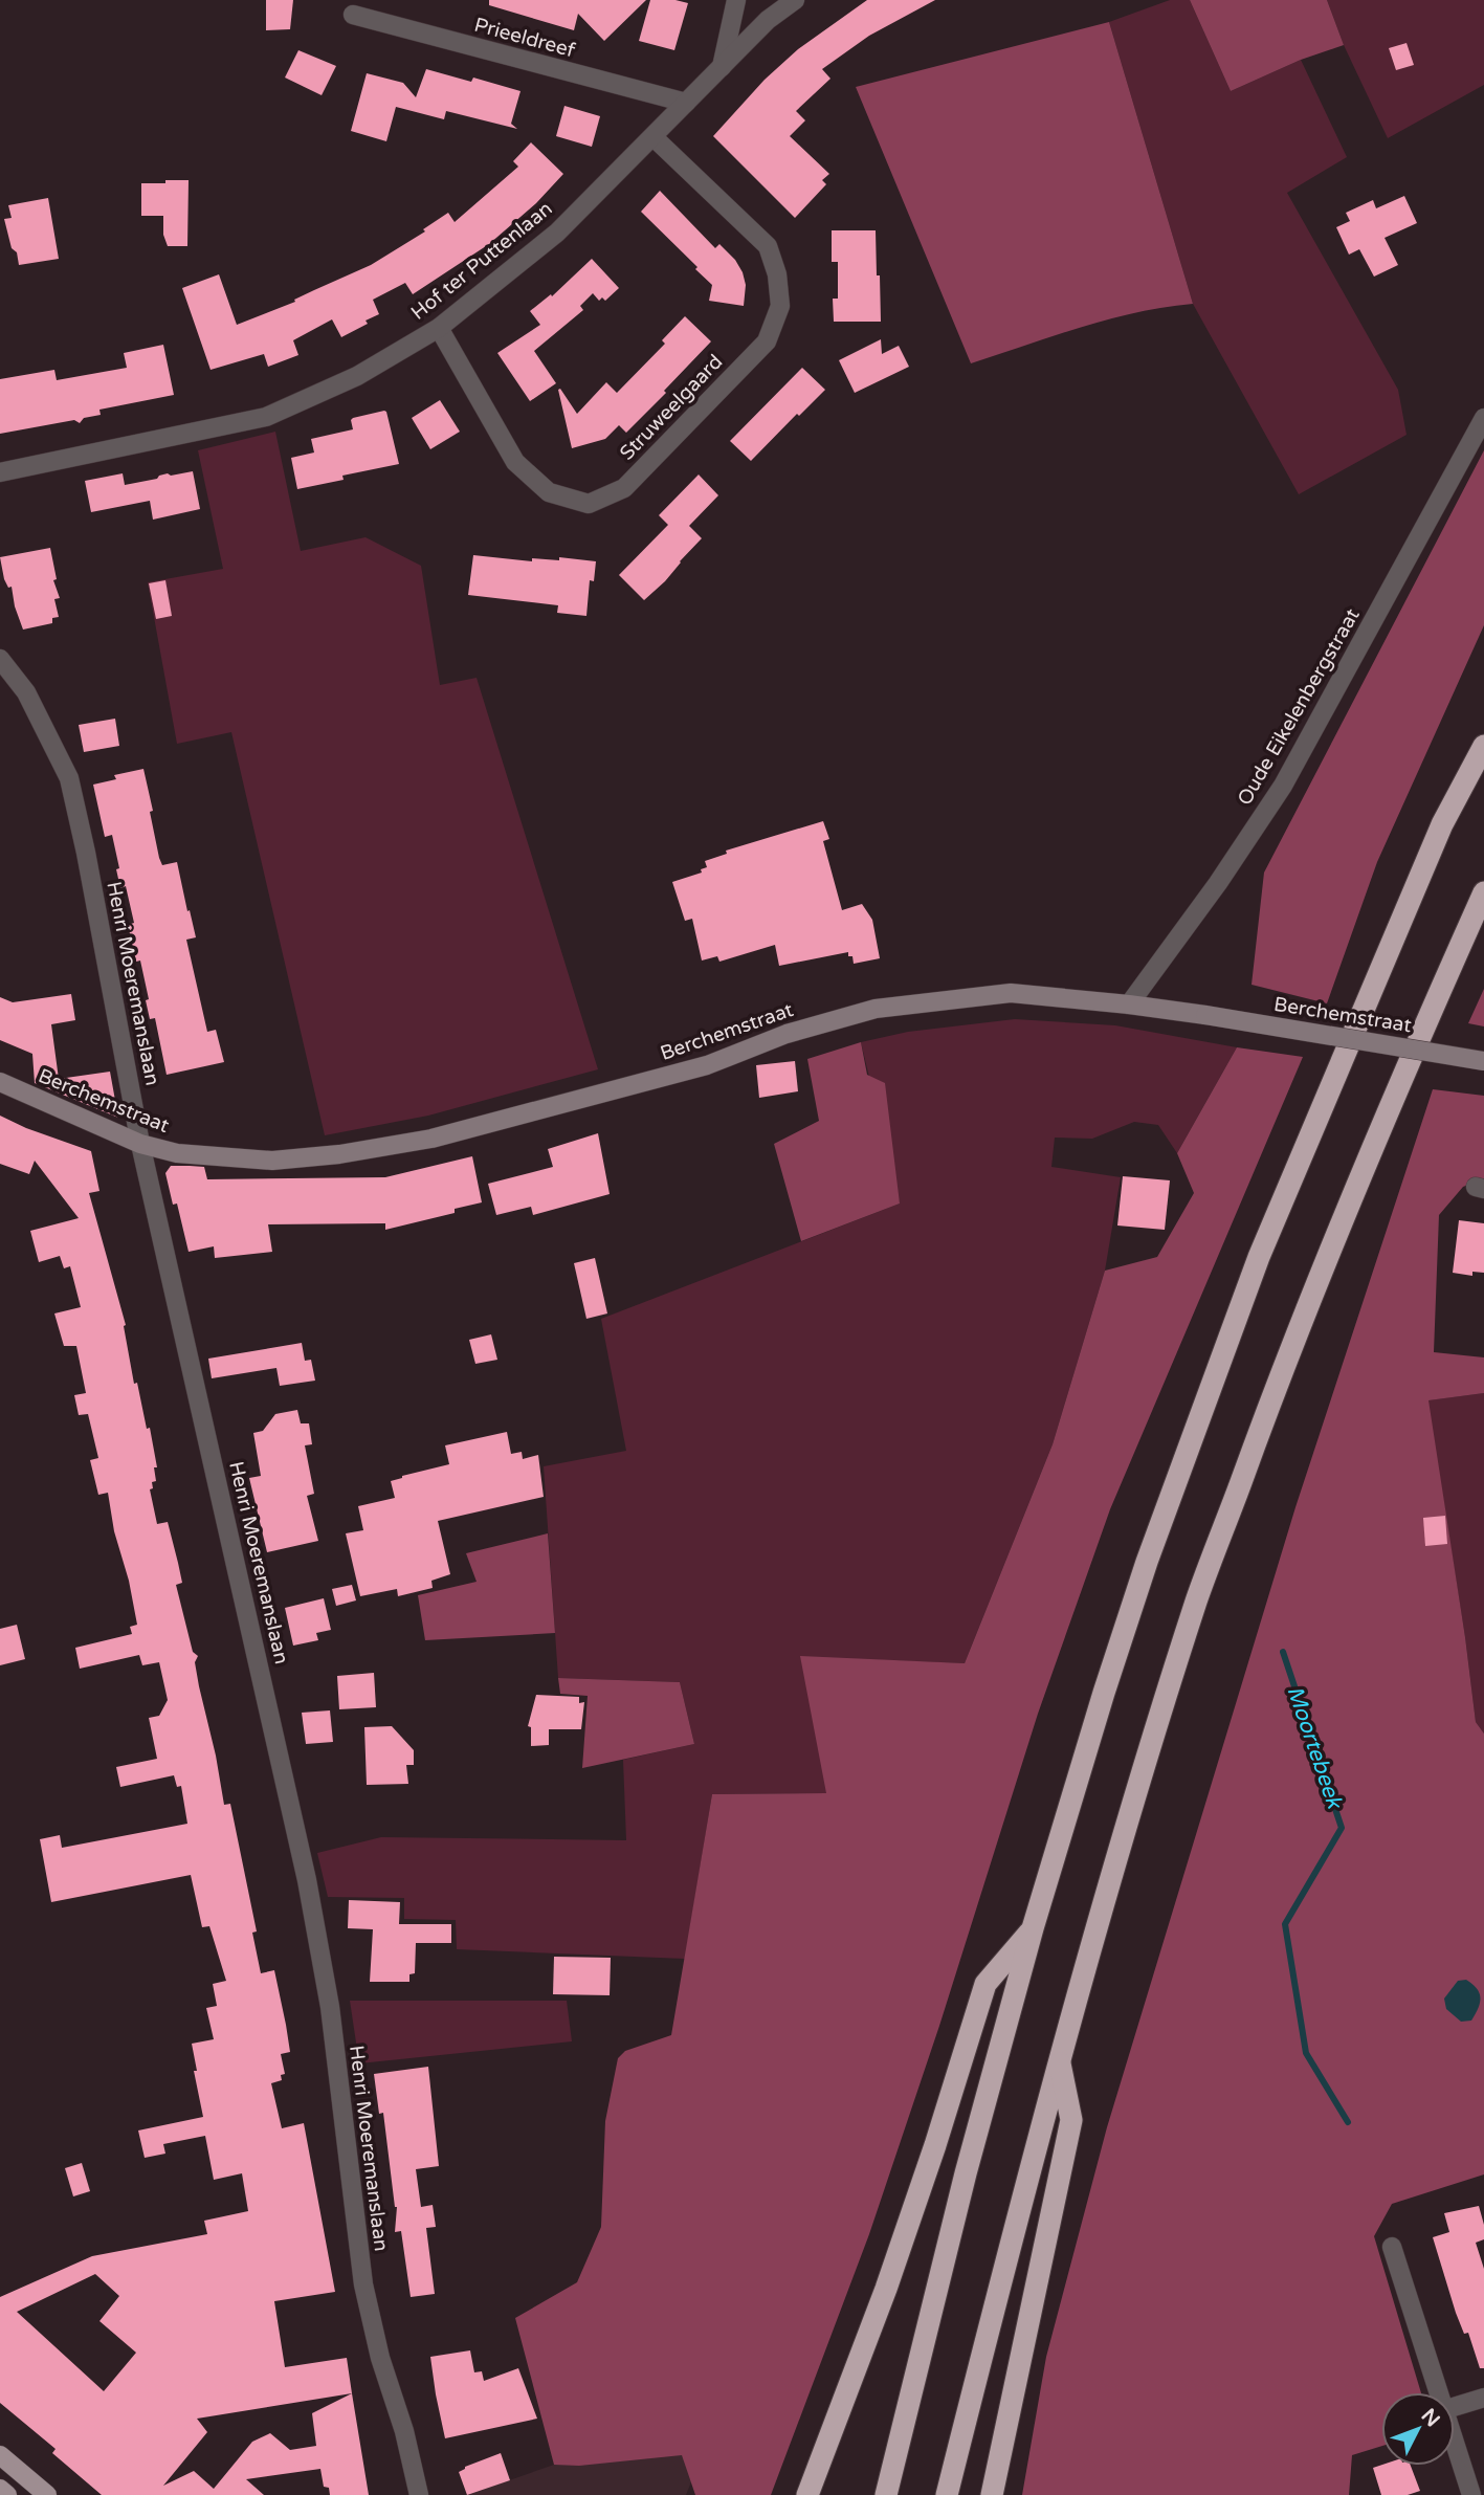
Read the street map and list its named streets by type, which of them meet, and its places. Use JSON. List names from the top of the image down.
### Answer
{
  "streets": {
    "street": [
      "Prieeldreef",
      "Hof ter Puttenlaan",
      "Struweelgaard",
      "Oude Eikelenbergstraat",
      "Henri Moeremanslaan",
      "Berchemstraat"
    ]
  },
  "crossings": [
    ["Prieeldreef", "Hof ter Puttenlaan"],
    ["Hof ter Puttenlaan", "Struweelgaard"],
    ["Oude Eikelenbergstraat", "Berchemstraat"],
    ["Henri Moeremanslaan", "Berchemstraat"]
  ],
  "water": ["Moortebeek"],
  "north": "top right"
}
